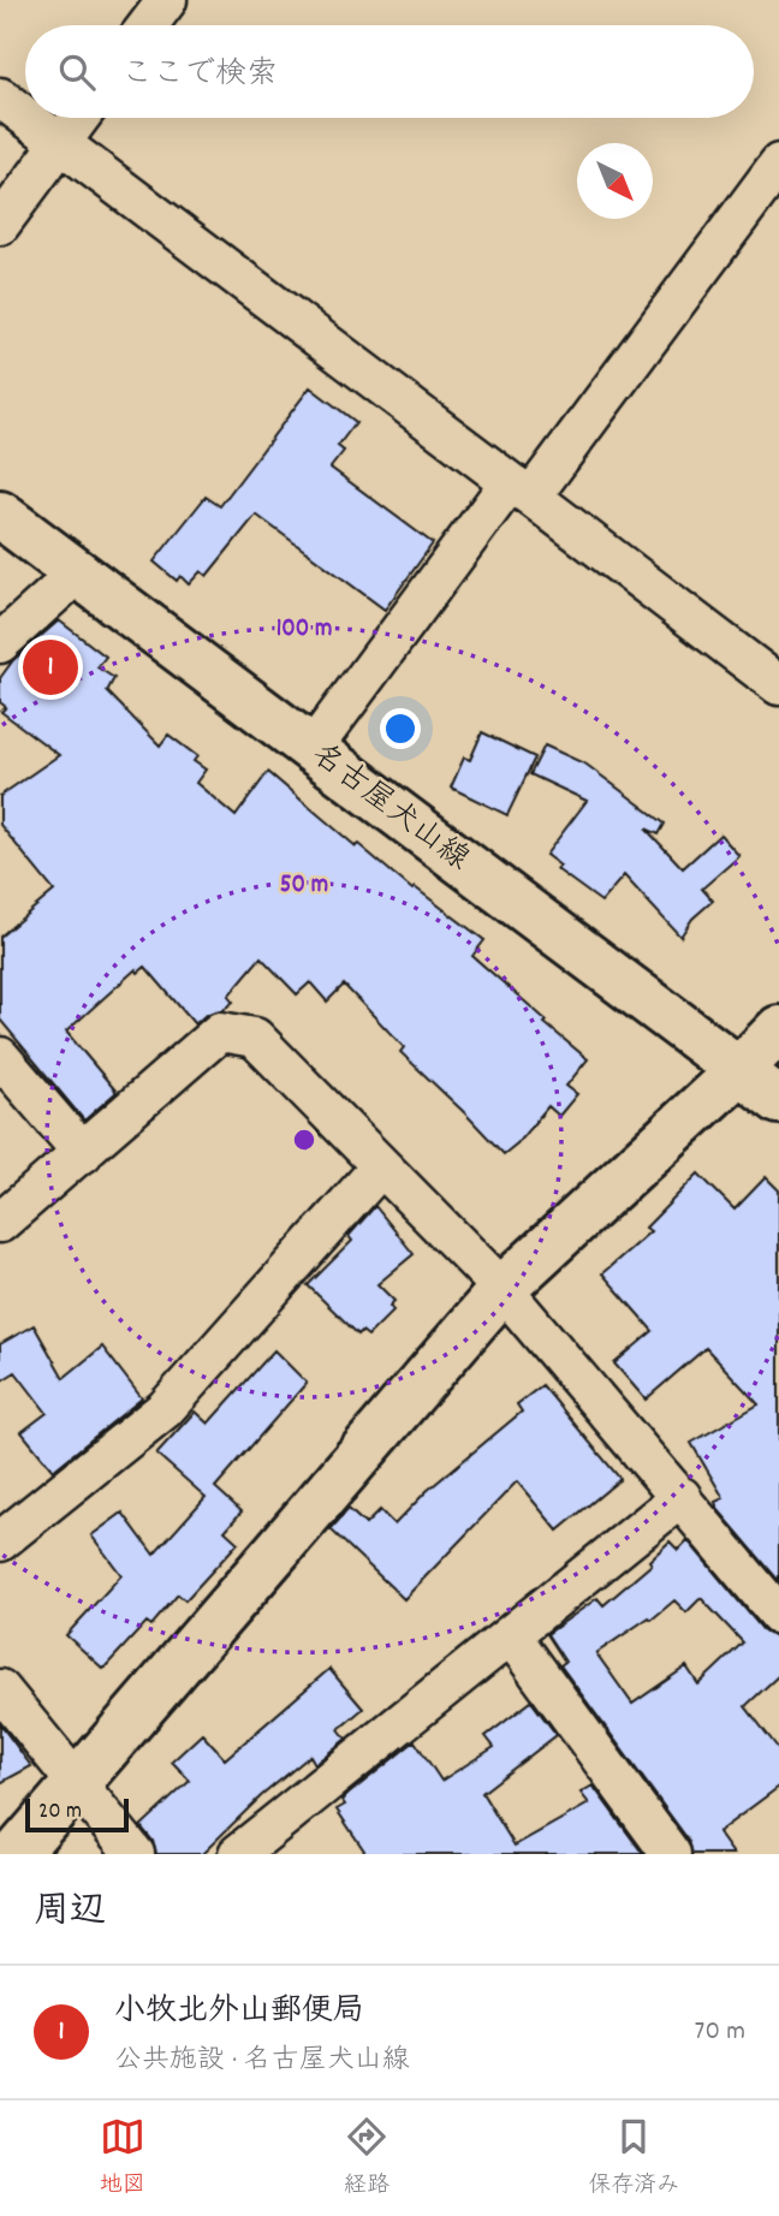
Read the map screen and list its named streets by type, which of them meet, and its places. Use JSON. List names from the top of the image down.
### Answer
{
  "streets": {
    "street": ["名古屋犬山線"]
  },
  "scale_bar": "20 m",
  "north": "bottom right",
  "page": {
    "search": "ここで検索",
    "pins": "1",
    "scale": "20 m",
    "heading": "周辺",
    "list": [
      {
        "mark": "1",
        "name": "小牧北外山郵便局",
        "note": "公共施設 · 名古屋犬山線",
        "value": "70 m"
      }
    ],
    "nav": ["地図", "経路", "保存済み"]
  },
  "rings": ["100 m", "50 m"]
}
